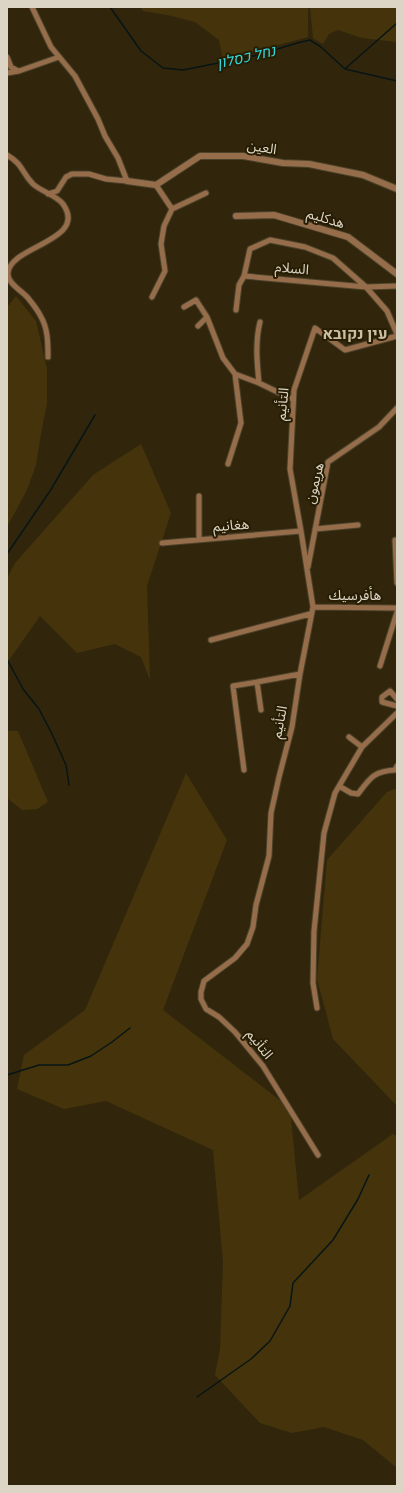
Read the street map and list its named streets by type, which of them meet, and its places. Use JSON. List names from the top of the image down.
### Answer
{
  "streets": {
    "street": [
      "العين",
      "هدكليم",
      "السلام",
      "التأنيم",
      "هريمون",
      "هغانيم",
      "هأفرسيك"
    ]
  },
  "crossings": [
    ["التأنيم", "هريمون"],
    ["التأنيم", "هغانيم"],
    ["التأنيم", "هأفرسيك"]
  ],
  "districts": ["עין נקובא"],
  "water": ["נחל כסלון"]
}
